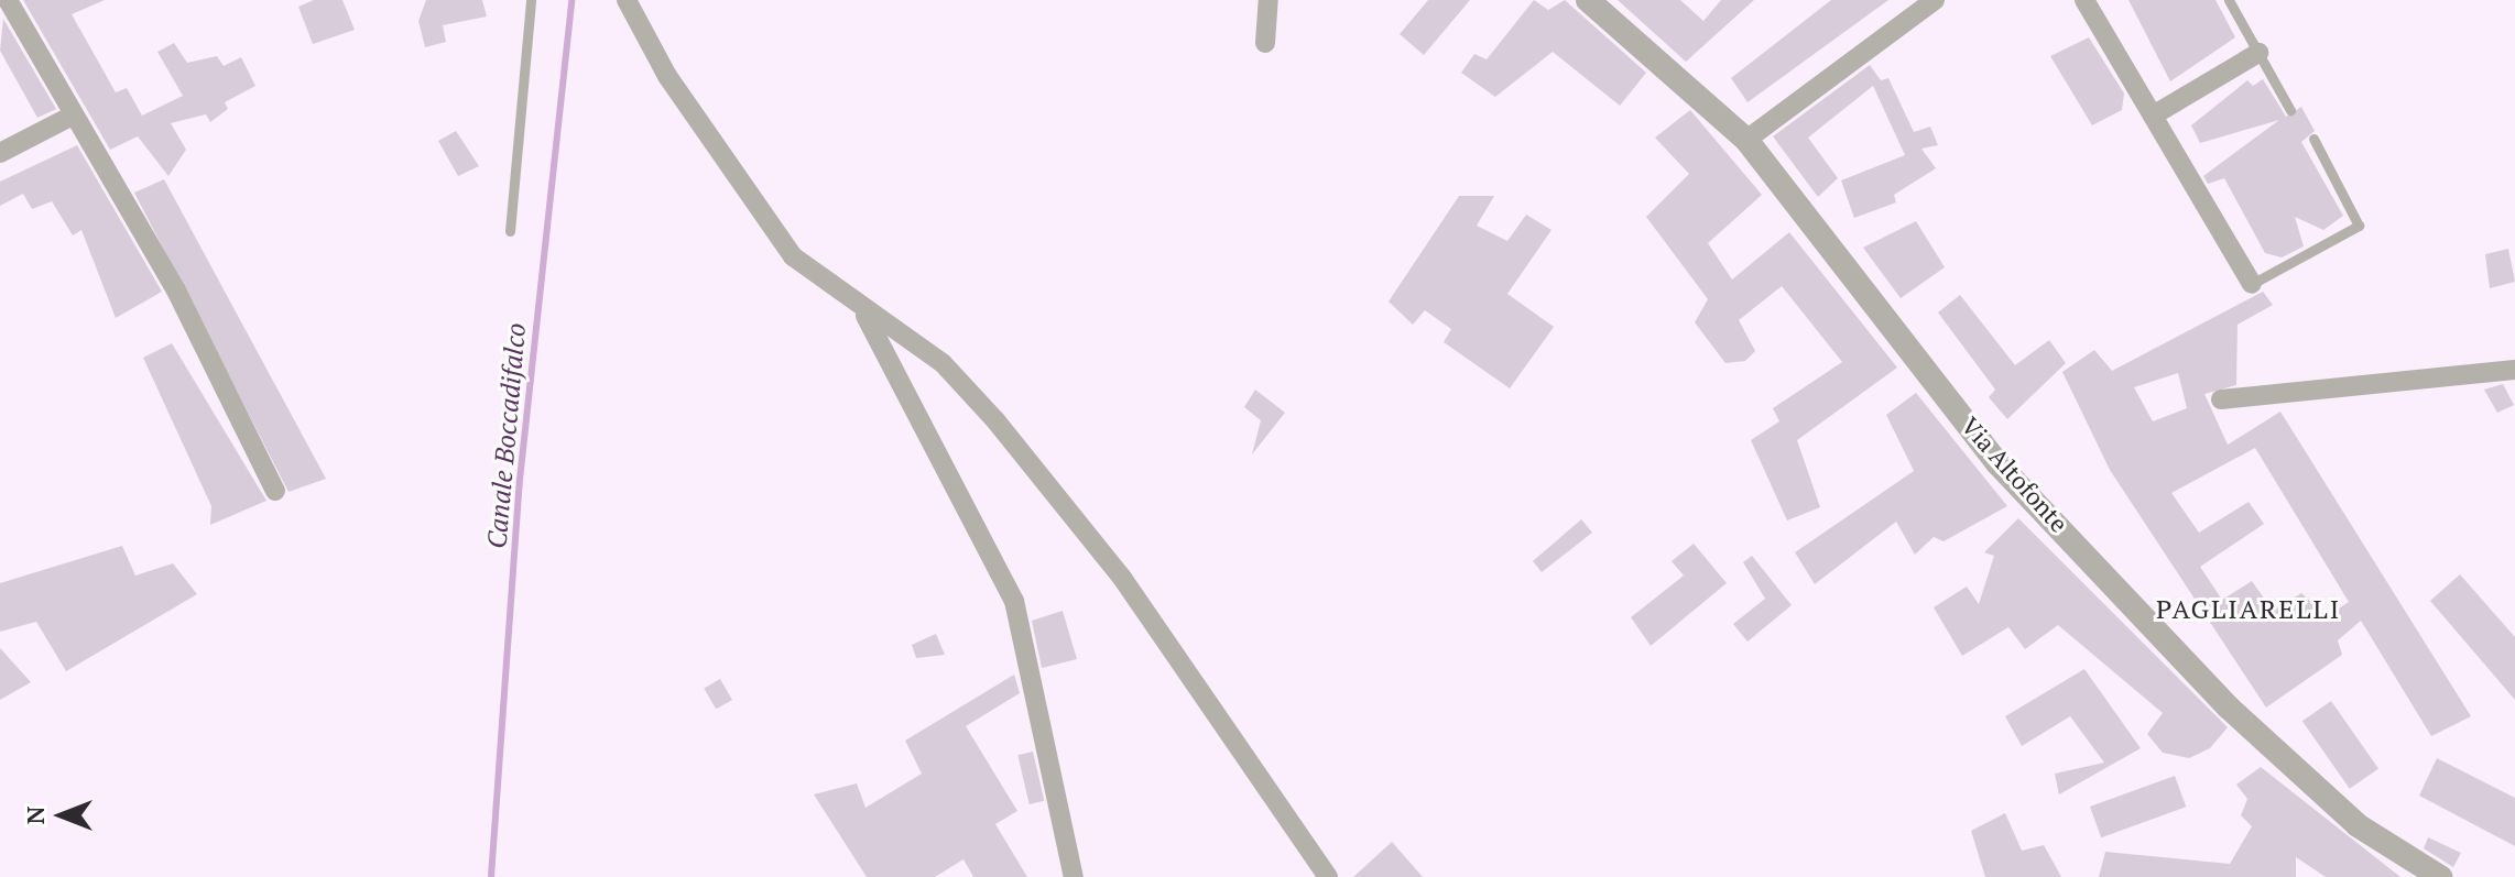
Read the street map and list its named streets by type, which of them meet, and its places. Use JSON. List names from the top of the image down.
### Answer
{
  "streets": {
    "street": ["Via Altofonte"]
  },
  "districts": ["PAGLIARELLI"],
  "water": ["Canale Boccadifalco"],
  "north": "left"
}
